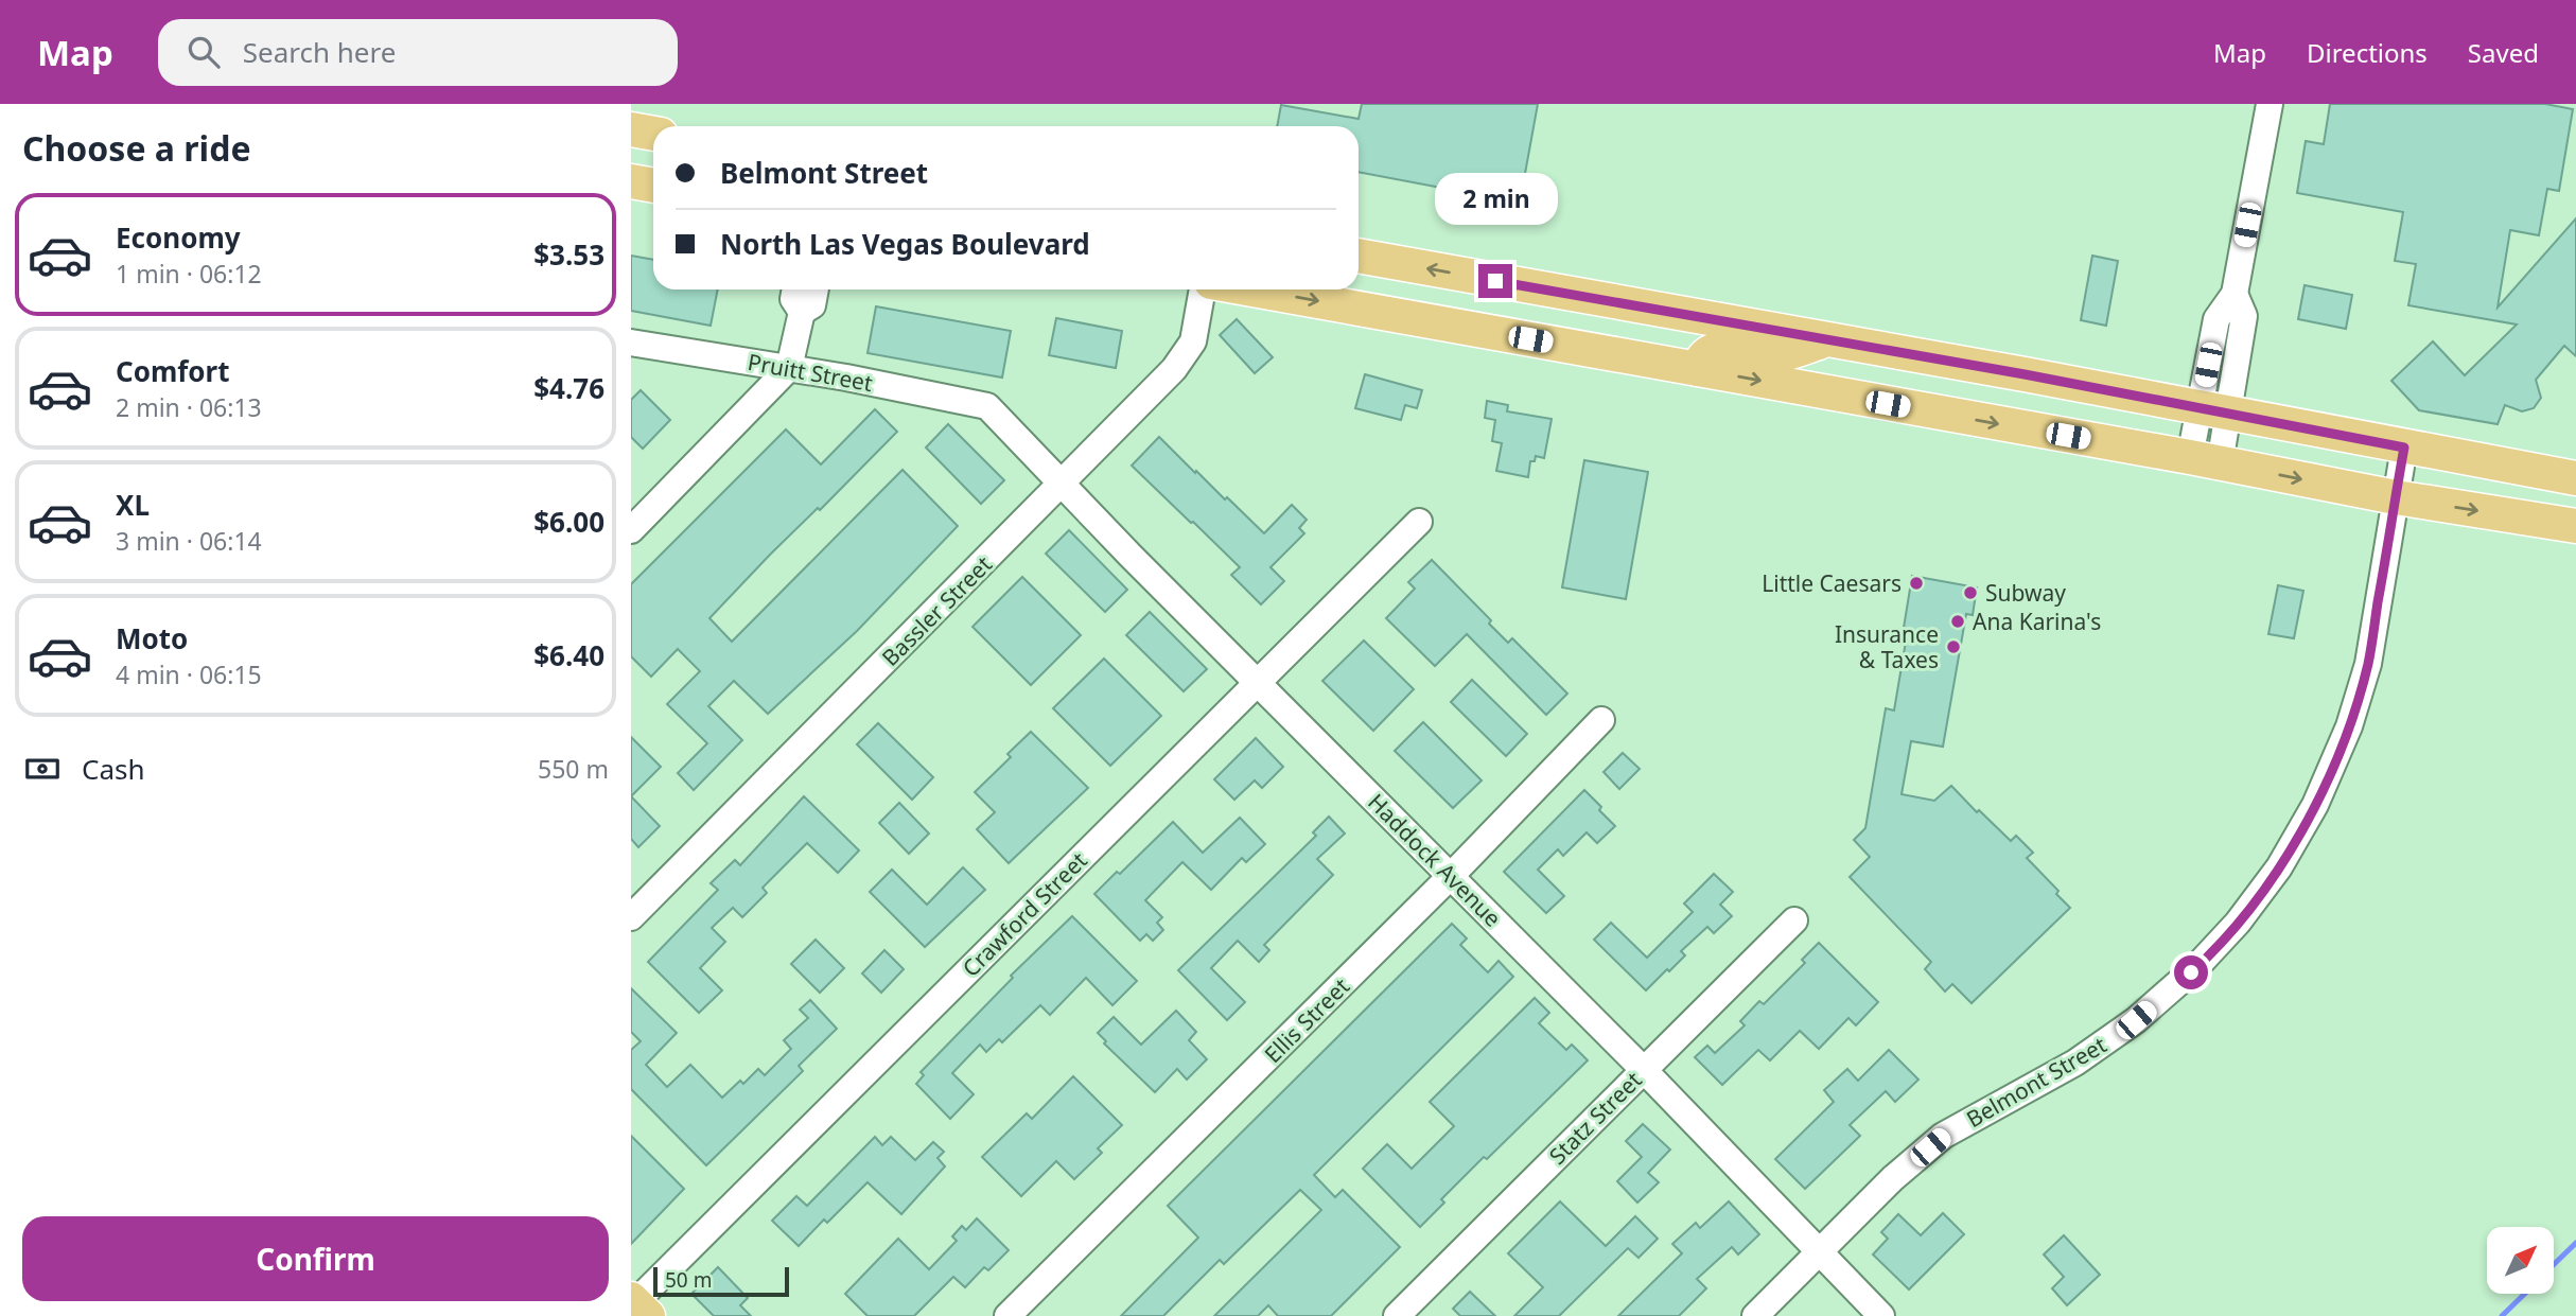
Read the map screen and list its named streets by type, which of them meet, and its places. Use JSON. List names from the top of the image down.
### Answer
{
  "streets": {
    "street": [
      "Pruitt Street",
      "Bassler Street",
      "Haddock Avenue",
      "Crawford Street",
      "Ellis Street",
      "Belmont Street",
      "Statz Street"
    ]
  },
  "crossings": [
    ["Pruitt Street", "Haddock Avenue"],
    ["Bassler Street", "Haddock Avenue"],
    ["Haddock Avenue", "Crawford Street"],
    ["Haddock Avenue", "Ellis Street"],
    ["Haddock Avenue", "Belmont Street"],
    ["Haddock Avenue", "Statz Street"]
  ],
  "places": [
    "Little Caesars",
    "Subway",
    "Ana Karina's",
    "Insurance & Taxes"
  ],
  "scale_bar": "50 m",
  "north": "top right",
  "page": {
    "header": "Map",
    "search": "Search here",
    "nav": ["Map", "Directions", "Saved"],
    "heading": "Choose a ride",
    "banner": ["Belmont Street", "North Las Vegas Boulevard"],
    "bubble": "2 min",
    "list": [
      {
        "name": "Economy",
        "note": "1 min · 06:12",
        "value": "$3.53"
      },
      {
        "name": "Comfort",
        "note": "2 min · 06:13",
        "value": "$4.76"
      },
      {
        "name": "XL",
        "note": "3 min · 06:14",
        "value": "$6.00"
      },
      {
        "name": "Moto",
        "note": "4 min · 06:15",
        "value": "$6.40"
      }
    ],
    "pay": ["Cash", "550 m"],
    "buttons": "Confirm",
    "scale": "50 m"
  }
}
